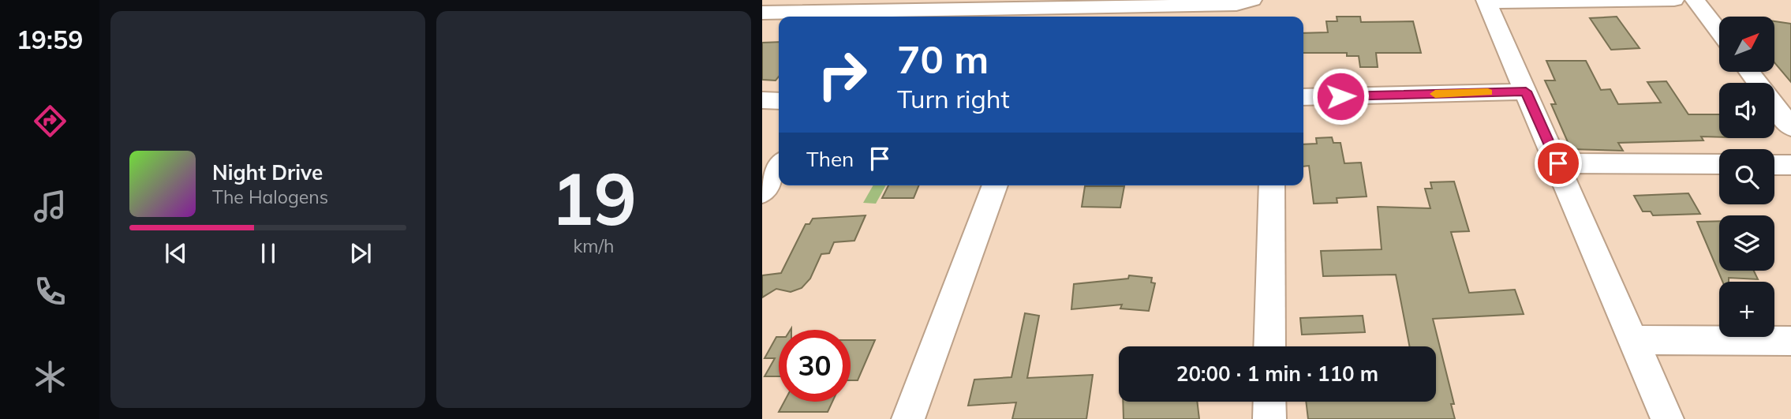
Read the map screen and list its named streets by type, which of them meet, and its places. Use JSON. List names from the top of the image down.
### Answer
{
  "north": "top right",
  "page": {
    "tabs": "19:59",
    "tile": ["19", "km/h"],
    "map_buttons": "+",
    "turn": ["70 m", "Turn right"],
    "then": "Then",
    "song": ["Night Drive", "The Halogens"],
    "limit": "30",
    "trip": "20:00 · 1 min · 110 m"
  }
}
